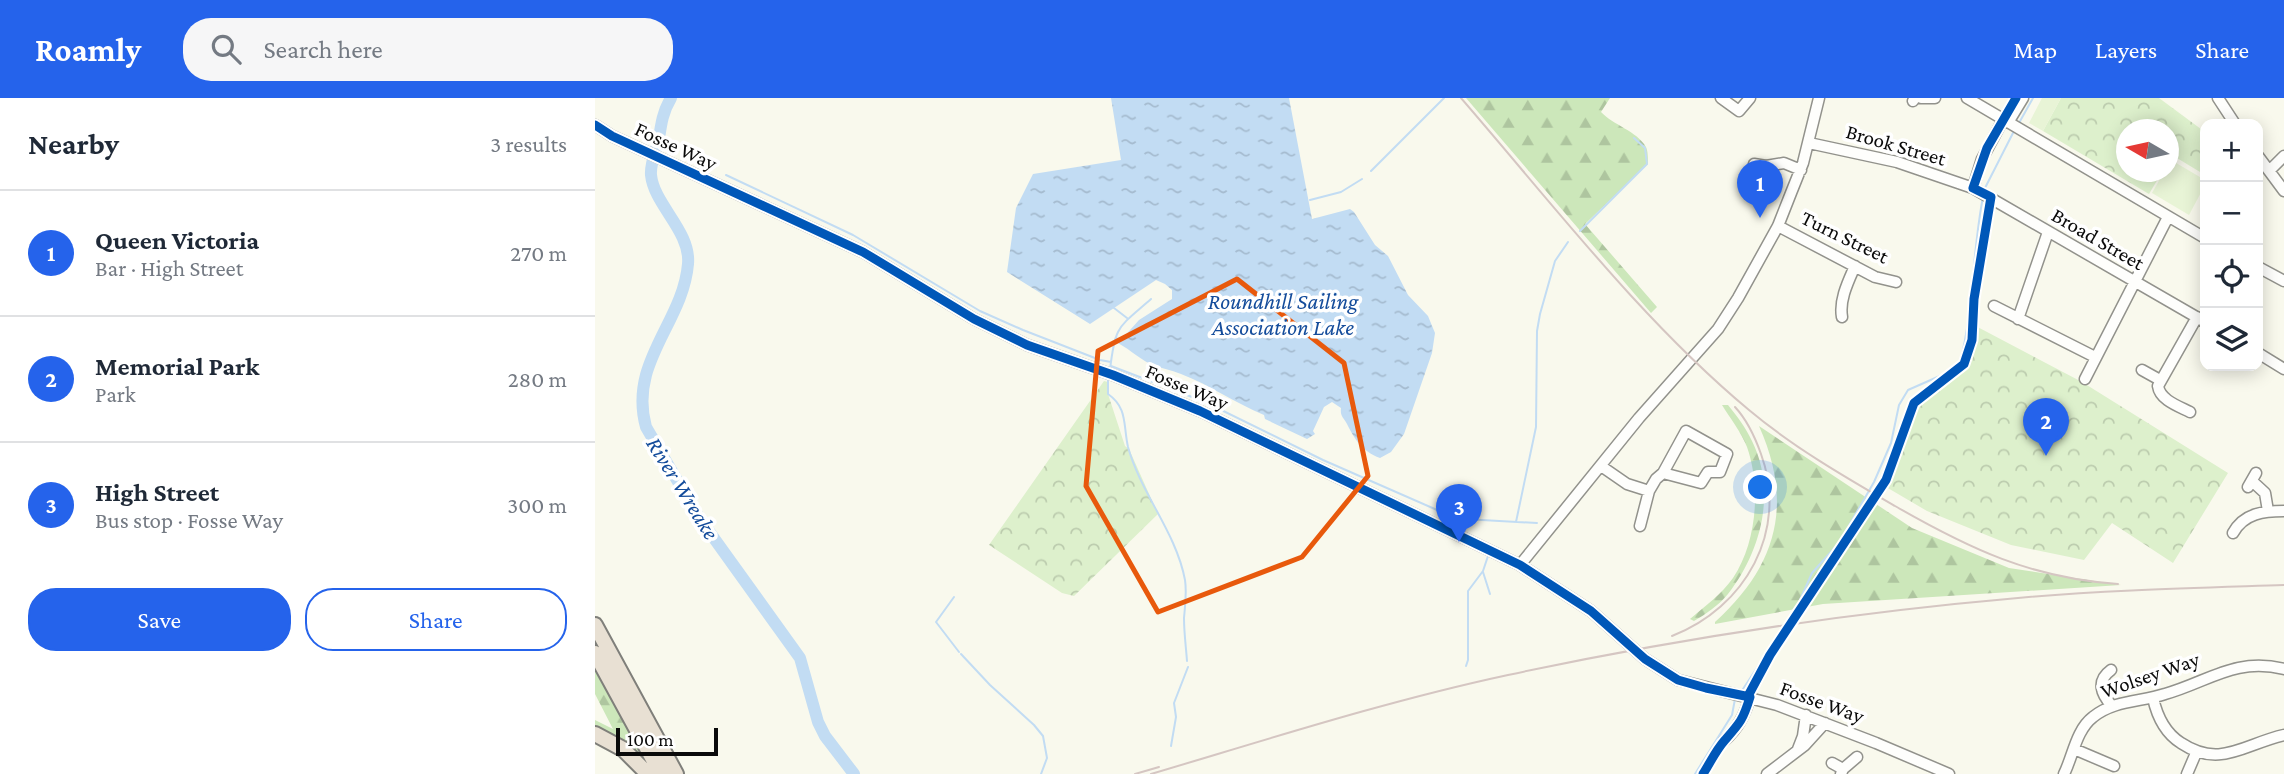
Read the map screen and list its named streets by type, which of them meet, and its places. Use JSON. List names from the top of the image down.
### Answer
{
  "streets": {
    "street": [
      "Brook Street",
      "Fosse Way",
      "Turn Street",
      "Broad Street",
      "Wolsey Way"
    ]
  },
  "crossings": [
    ["Brook Street", "Broad Street"]
  ],
  "water": ["Roundhill Sailing Association Lake", "River Wreake"],
  "scale_bar": "100 m",
  "north": "left",
  "page": {
    "header": "Roamly",
    "search": "Search here",
    "nav": ["Map", "Layers", "Share"],
    "heading": ["Nearby", "3 results"],
    "map_buttons": ["+", "−"],
    "pins": ["1", "2", "3"],
    "list": [
      {
        "mark": "1",
        "name": "Queen Victoria",
        "note": "Bar · High Street",
        "value": "270 m"
      },
      {
        "mark": "2",
        "name": "Memorial Park",
        "note": "Park",
        "value": "280 m"
      },
      {
        "mark": "3",
        "name": "High Street",
        "note": "Bus stop · Fosse Way",
        "value": "300 m"
      }
    ],
    "buttons": ["Save", "Share"],
    "scale": "100 m"
  }
}
